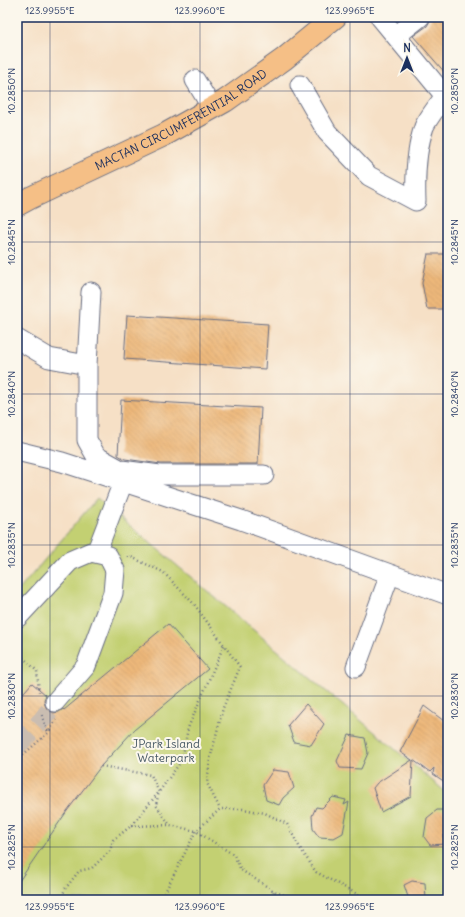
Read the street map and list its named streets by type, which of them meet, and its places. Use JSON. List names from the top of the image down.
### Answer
{
  "streets": {
    "main road": ["MACTAN CIRCUMFERENTIAL ROAD"]
  },
  "parks": ["JPark Island Waterpark"],
  "north": "top",
  "coordinates": [
    "123.9955°E",
    "123.9960°E",
    "123.9965°E",
    "10.2850°N",
    "10.2845°N",
    "10.2840°N",
    "10.2835°N",
    "10.2830°N",
    "10.2825°N"
  ]
}
